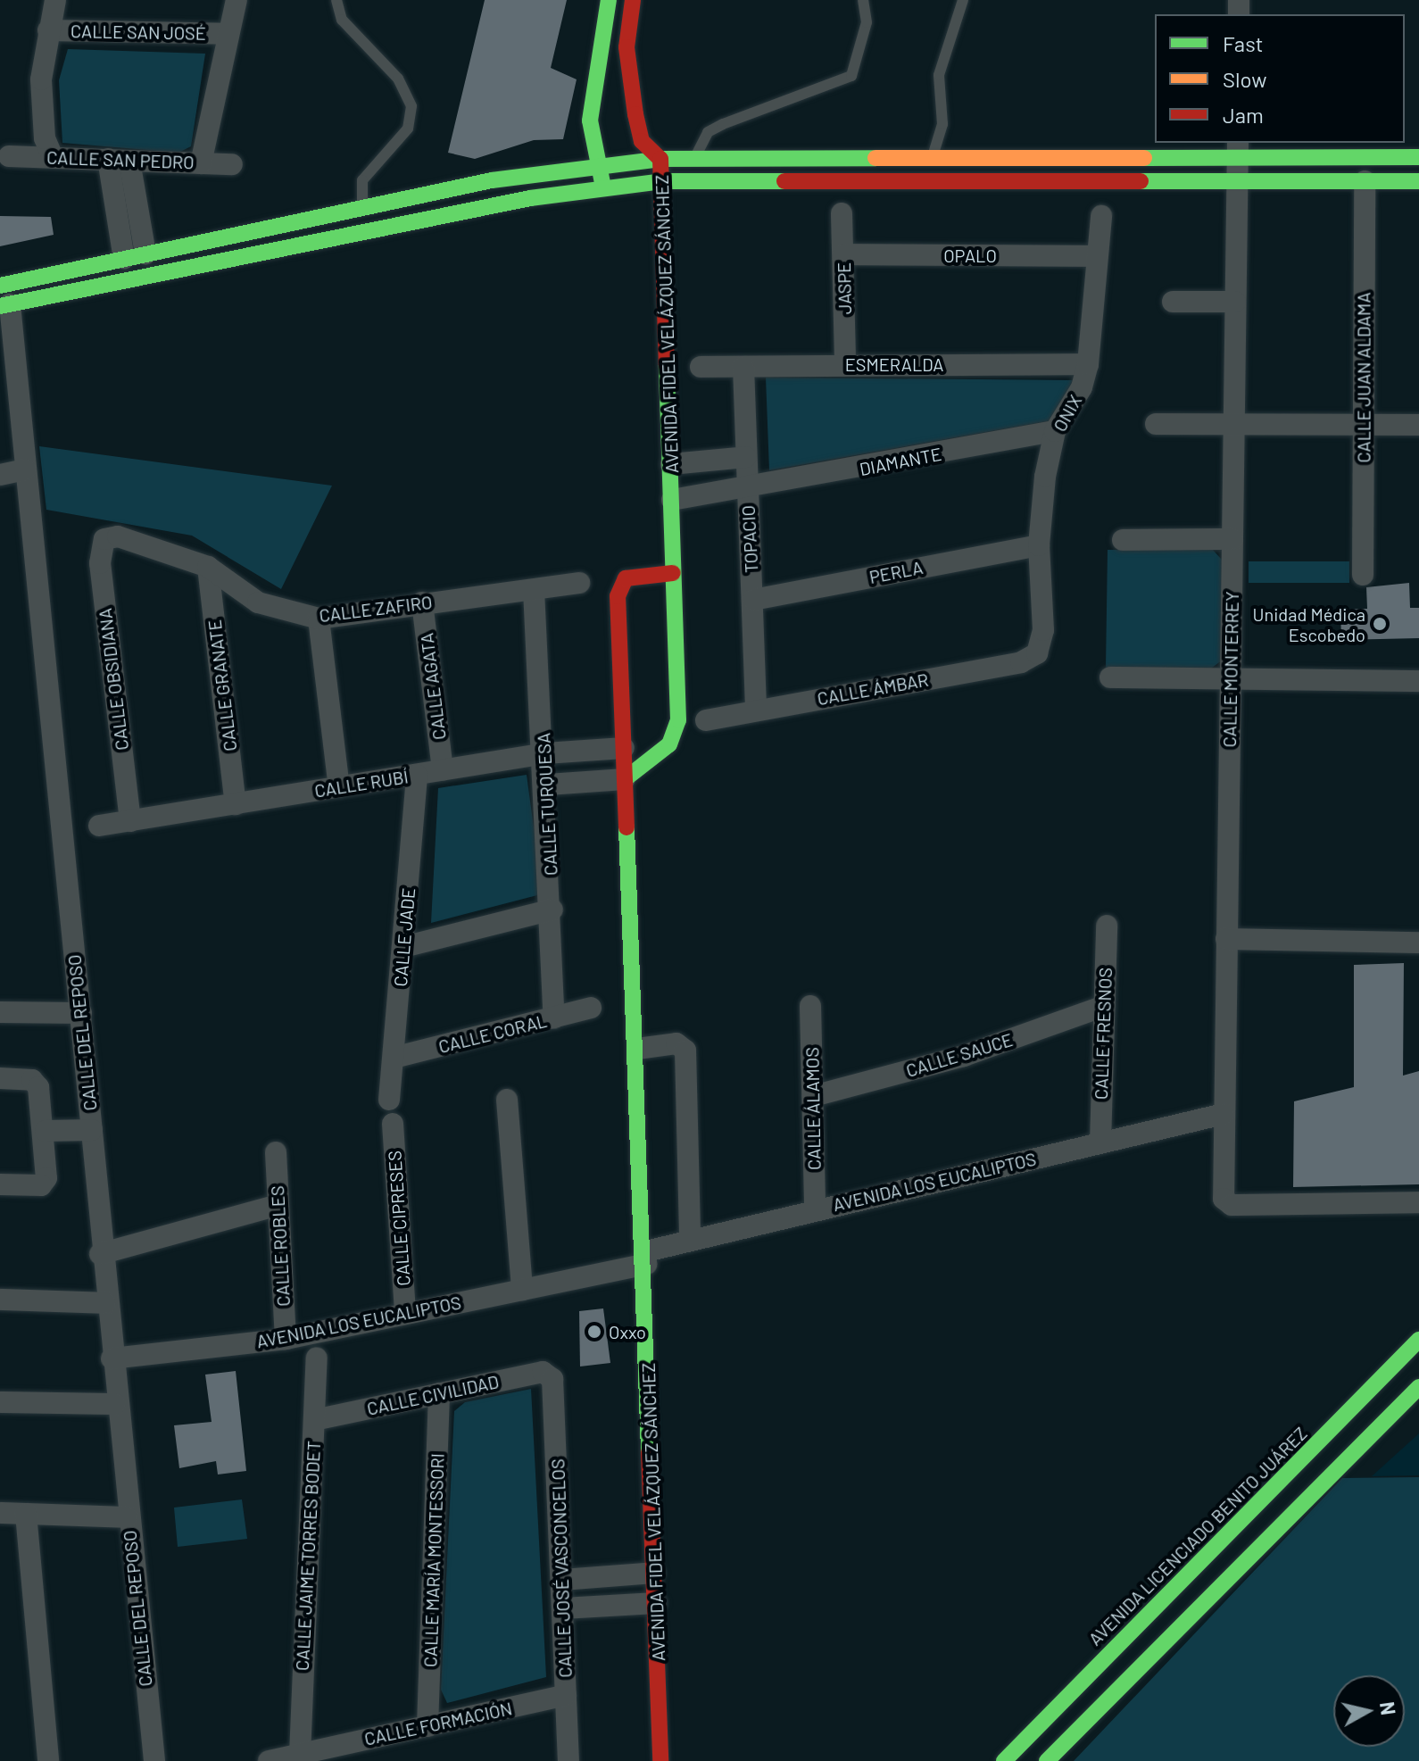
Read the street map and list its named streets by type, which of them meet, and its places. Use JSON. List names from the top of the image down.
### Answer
{
  "streets": {
    "street": [
      "CALLE SAN JOSÉ",
      "CALLE SAN PEDRO",
      "OPALO",
      "JASPE",
      "AVENIDA FIDEL VELÁZQUEZ SÁNCHEZ",
      "ESMERALDA",
      "CALLE JUAN ALDAMA",
      "ONIX",
      "DIAMANTE",
      "TOPACIO",
      "PERLA",
      "CALLE ZAFIRO",
      "CALLE MONTERREY",
      "CALLE OBSIDIANA",
      "CALLE GRANATE",
      "CALLE AGATA",
      "CALLE ÁMBAR",
      "CALLE RUBÍ",
      "CALLE TURQUESA",
      "CALLE JADE",
      "CALLE DEL REPOSO",
      "CALLE CORAL",
      "CALLE FRESNOS",
      "CALLE SAUCE",
      "CALLE ÁLAMOS",
      "AVENIDA LOS EUCALIPTOS",
      "CALLE CIPRESES",
      "CALLE ROBLES",
      "CALLE CIVILIDAD",
      "AVENIDA LICENCIADO BENITO JUÁREZ",
      "CALLE JAIME TORRES BODET",
      "CALLE MARÍA MONTESSORI",
      "CALLE JOSÉ VASCONCELOS",
      "CALLE FORMACIÓN"
    ]
  },
  "crossings": [
    ["OPALO", "JASPE"],
    ["OPALO", "ONIX"],
    ["JASPE", "ESMERALDA"],
    ["AVENIDA FIDEL VELÁZQUEZ SÁNCHEZ", "DIAMANTE"],
    ["AVENIDA FIDEL VELÁZQUEZ SÁNCHEZ", "CALLE RUBÍ"],
    ["AVENIDA FIDEL VELÁZQUEZ SÁNCHEZ", "AVENIDA LOS EUCALIPTOS"],
    ["ESMERALDA", "ONIX"],
    ["ESMERALDA", "TOPACIO"],
    ["ONIX", "DIAMANTE"],
    ["ONIX", "PERLA"],
    ["ONIX", "CALLE ÁMBAR"],
    ["DIAMANTE", "TOPACIO"],
    ["TOPACIO", "PERLA"],
    ["TOPACIO", "CALLE ÁMBAR"],
    ["CALLE ZAFIRO", "CALLE OBSIDIANA"],
    ["CALLE ZAFIRO", "CALLE GRANATE"],
    ["CALLE ZAFIRO", "CALLE AGATA"],
    ["CALLE ZAFIRO", "CALLE TURQUESA"],
    ["CALLE MONTERREY", "AVENIDA LOS EUCALIPTOS"],
    ["CALLE OBSIDIANA", "CALLE RUBÍ"],
    ["CALLE GRANATE", "CALLE RUBÍ"],
    ["CALLE AGATA", "CALLE RUBÍ"],
    ["CALLE RUBÍ", "CALLE TURQUESA"],
    ["CALLE RUBÍ", "CALLE JADE"],
    ["CALLE TURQUESA", "CALLE CORAL"],
    ["CALLE JADE", "CALLE CORAL"],
    ["CALLE DEL REPOSO", "AVENIDA LOS EUCALIPTOS"],
    ["CALLE FRESNOS", "CALLE SAUCE"],
    ["CALLE FRESNOS", "AVENIDA LOS EUCALIPTOS"],
    ["CALLE SAUCE", "CALLE ÁLAMOS"],
    ["CALLE ÁLAMOS", "AVENIDA LOS EUCALIPTOS"],
    ["AVENIDA LOS EUCALIPTOS", "CALLE CIPRESES"],
    ["AVENIDA LOS EUCALIPTOS", "CALLE ROBLES"],
    ["CALLE CIVILIDAD", "CALLE JAIME TORRES BODET"],
    ["CALLE CIVILIDAD", "CALLE MARÍA MONTESSORI"],
    ["CALLE CIVILIDAD", "CALLE JOSÉ VASCONCELOS"],
    ["CALLE JAIME TORRES BODET", "CALLE FORMACIÓN"],
    ["CALLE MARÍA MONTESSORI", "CALLE FORMACIÓN"],
    ["CALLE JOSÉ VASCONCELOS", "CALLE FORMACIÓN"]
  ],
  "places": ["Unidad Médica Escobedo", "Oxxo"],
  "legend": ["Fast", "Slow", "Jam"],
  "north": "right"
}
